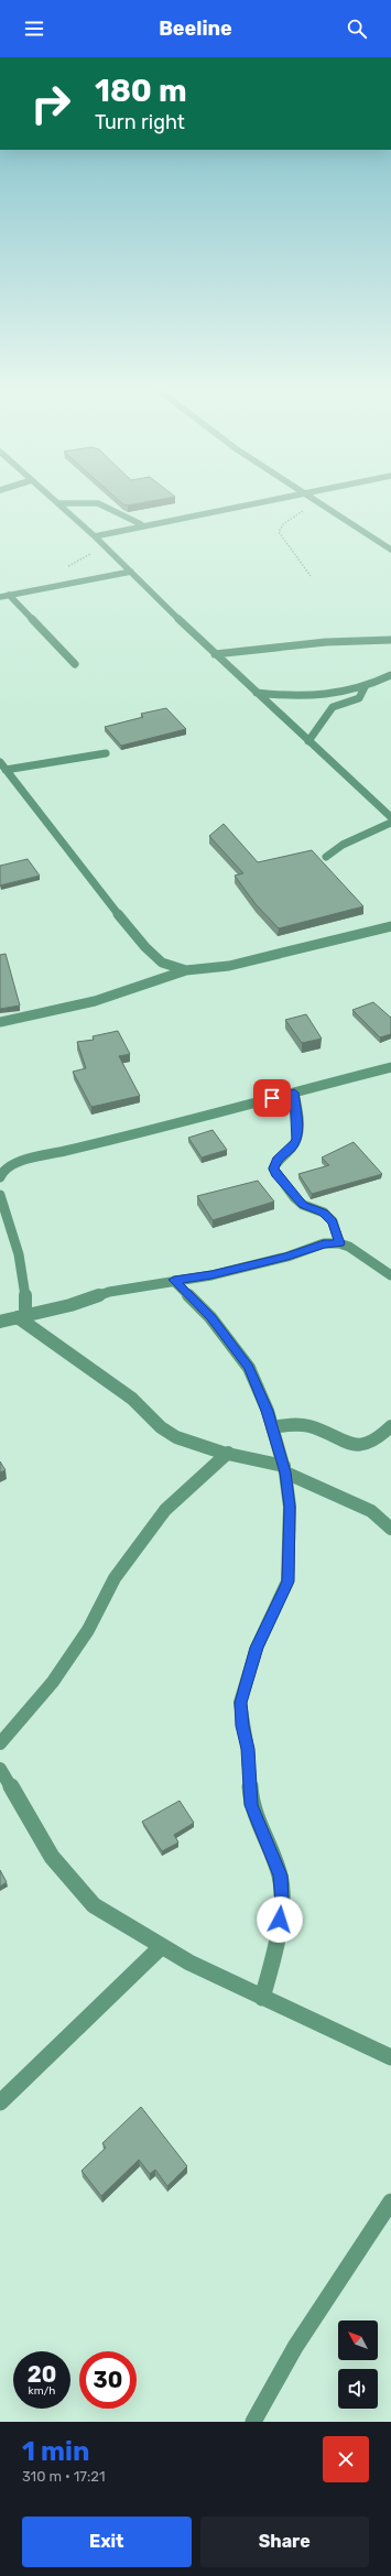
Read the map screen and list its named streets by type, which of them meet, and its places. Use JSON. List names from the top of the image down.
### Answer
{
  "north": "top left",
  "page": {
    "header": "Beeline",
    "turn": ["180 m", "Turn right"],
    "speed": "20 km/h",
    "limit": "30",
    "heading": ["1 min", "310 m · 17:21"],
    "buttons": ["Exit", "Share"]
  }
}
